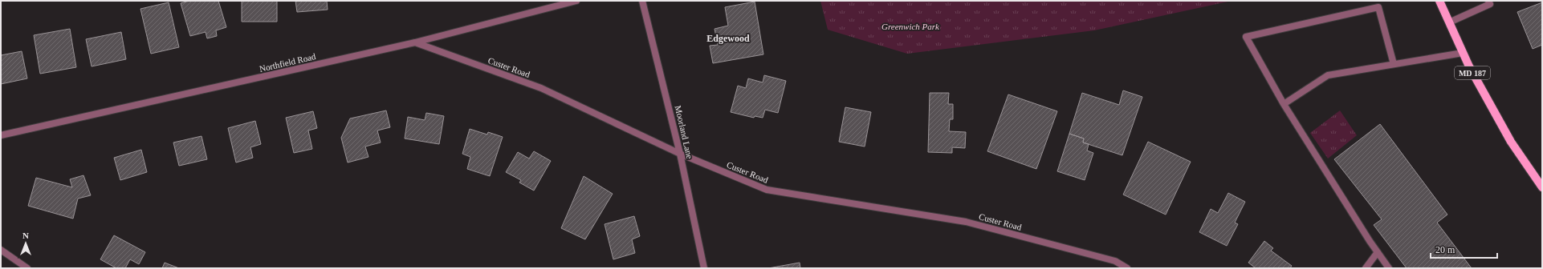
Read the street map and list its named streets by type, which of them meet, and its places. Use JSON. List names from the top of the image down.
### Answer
{
  "streets": {
    "main road": ["MD 187"],
    "street": ["Northfield Road", "Custer Road", "Moorland Lane"]
  },
  "crossings": [
    ["Northfield Road", "Custer Road"],
    ["Custer Road", "Moorland Lane"]
  ],
  "districts": ["Edgewood"],
  "parks": ["Greenwich Park"],
  "scale_bar": "20 m",
  "north": "top"
}
